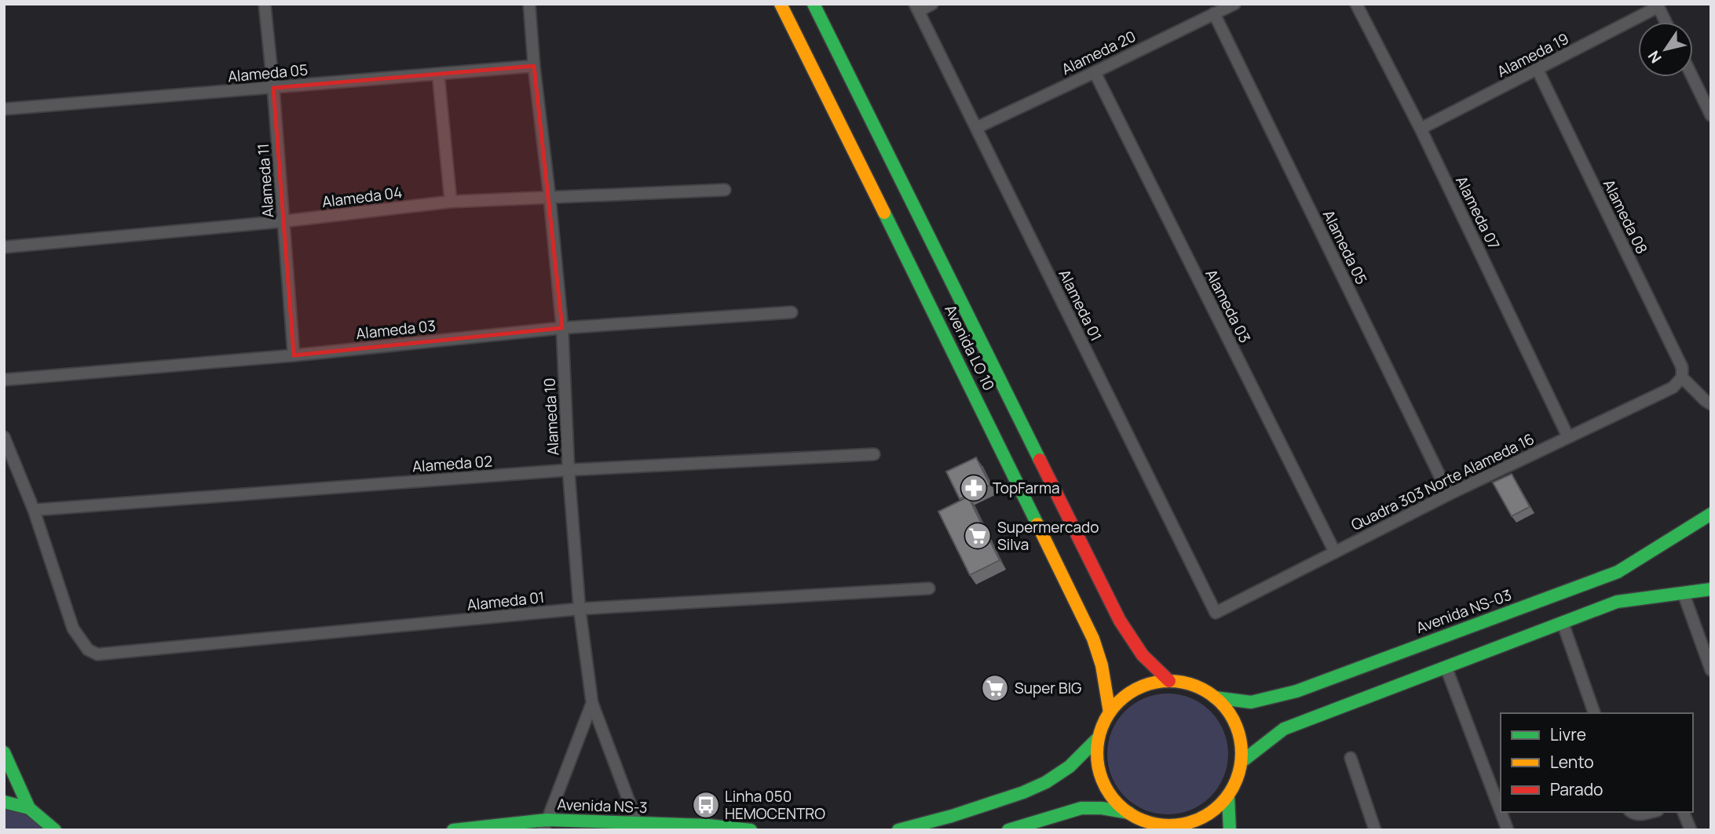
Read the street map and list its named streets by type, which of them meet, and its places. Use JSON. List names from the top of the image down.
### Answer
{
  "streets": {
    "street": [
      "Alameda 20",
      "Alameda 19",
      "Alameda 05",
      "Alameda 11",
      "Alameda 04",
      "Alameda 07",
      "Alameda 08",
      "Alameda 01",
      "Alameda 03",
      "Avenida LO 10",
      "Alameda 10",
      "Alameda 02",
      "Quadra 303 Norte Alameda 16",
      "Avenida NS-03",
      "Avenida NS-3"
    ]
  },
  "crossings": [
    ["Alameda 20", "Alameda 05"],
    ["Alameda 20", "Alameda 01"],
    ["Alameda 20", "Alameda 03"],
    ["Alameda 19", "Alameda 07"],
    ["Alameda 19", "Alameda 08"],
    ["Alameda 05", "Alameda 11"],
    ["Alameda 05", "Alameda 10"],
    ["Alameda 05", "Quadra 303 Norte Alameda 16"],
    ["Alameda 11", "Alameda 04"],
    ["Alameda 11", "Alameda 03"],
    ["Alameda 04", "Alameda 10"],
    ["Alameda 07", "Quadra 303 Norte Alameda 16"],
    ["Alameda 08", "Quadra 303 Norte Alameda 16"],
    ["Alameda 01", "Alameda 10"],
    ["Alameda 01", "Alameda 02"],
    ["Alameda 01", "Quadra 303 Norte Alameda 16"],
    ["Alameda 03", "Alameda 10"],
    ["Alameda 03", "Quadra 303 Norte Alameda 16"],
    ["Avenida LO 10", "Avenida NS-03"],
    ["Alameda 10", "Alameda 02"],
    ["Alameda 10", "Avenida NS-3"]
  ],
  "places": {
    "pharmacy": ["TopFarma"],
    "supermarket": ["Supermercado Silva", "Super BIG"],
    "bus stop": ["Linha 050 HEMOCENTRO"]
  },
  "legend": ["Livre", "Lento", "Parado"],
  "north": "bottom left"
}
